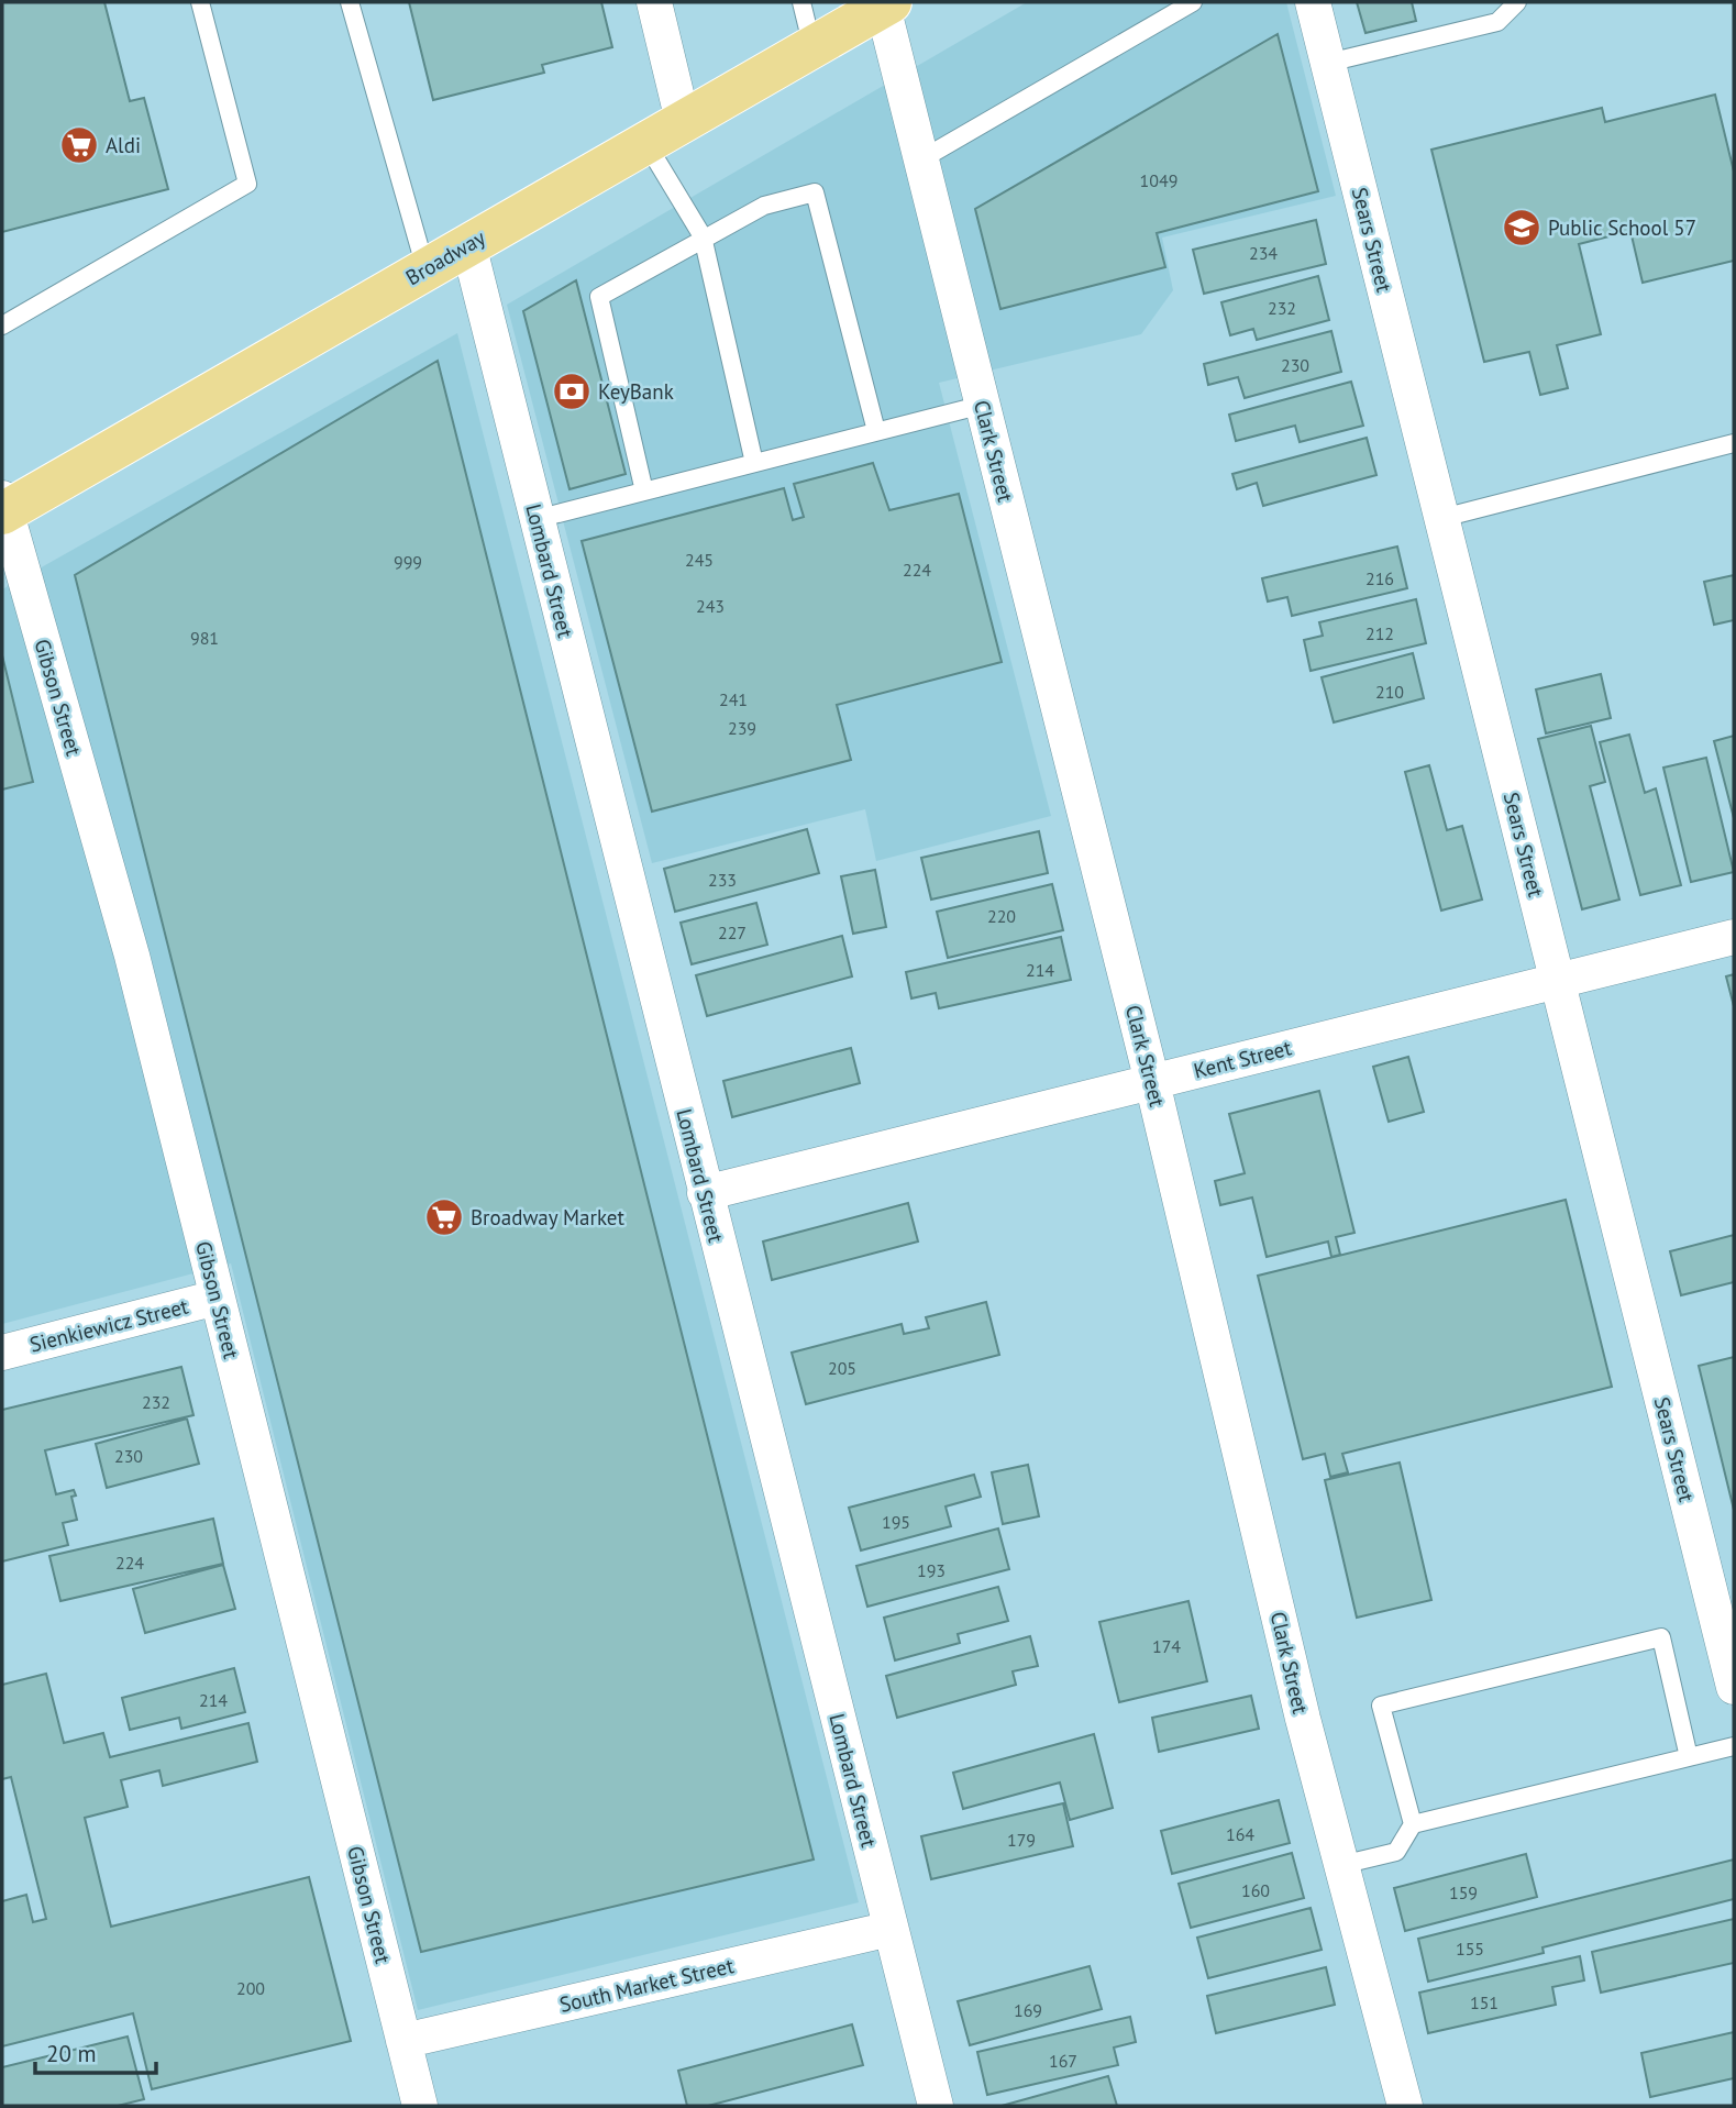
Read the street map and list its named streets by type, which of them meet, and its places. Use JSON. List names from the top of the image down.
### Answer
{
  "streets": {
    "main road": ["Broadway"],
    "street": [
      "Sears Street",
      "Clark Street",
      "Lombard Street",
      "Gibson Street",
      "Kent Street",
      "Sienkiewicz Street",
      "South Market Street"
    ]
  },
  "crossings": [
    ["Sears Street", "Kent Street"],
    ["Broadway", "Clark Street"],
    ["Broadway", "Lombard Street"],
    ["Broadway", "Gibson Street"],
    ["Clark Street", "Kent Street"],
    ["Lombard Street", "Kent Street"],
    ["Lombard Street", "South Market Street"],
    ["Gibson Street", "Sienkiewicz Street"],
    ["Gibson Street", "South Market Street"]
  ],
  "places": {
    "supermarket": ["Aldi", "Broadway Market"],
    "school or university": ["Public School 57"],
    "bank": ["KeyBank"]
  },
  "house_numbers": [
    "1049",
    "234",
    "232",
    "230",
    "245",
    "999",
    "224",
    "216",
    "243",
    "212",
    "981",
    "210",
    "241",
    "239",
    "233",
    "220",
    "227",
    "214",
    "205",
    "232",
    "230",
    "195",
    "224",
    "193",
    "174",
    "214",
    "164",
    "179",
    "160",
    "159",
    "155",
    "200",
    "151",
    "169",
    "167"
  ],
  "scale_bar": "20 m"
}
